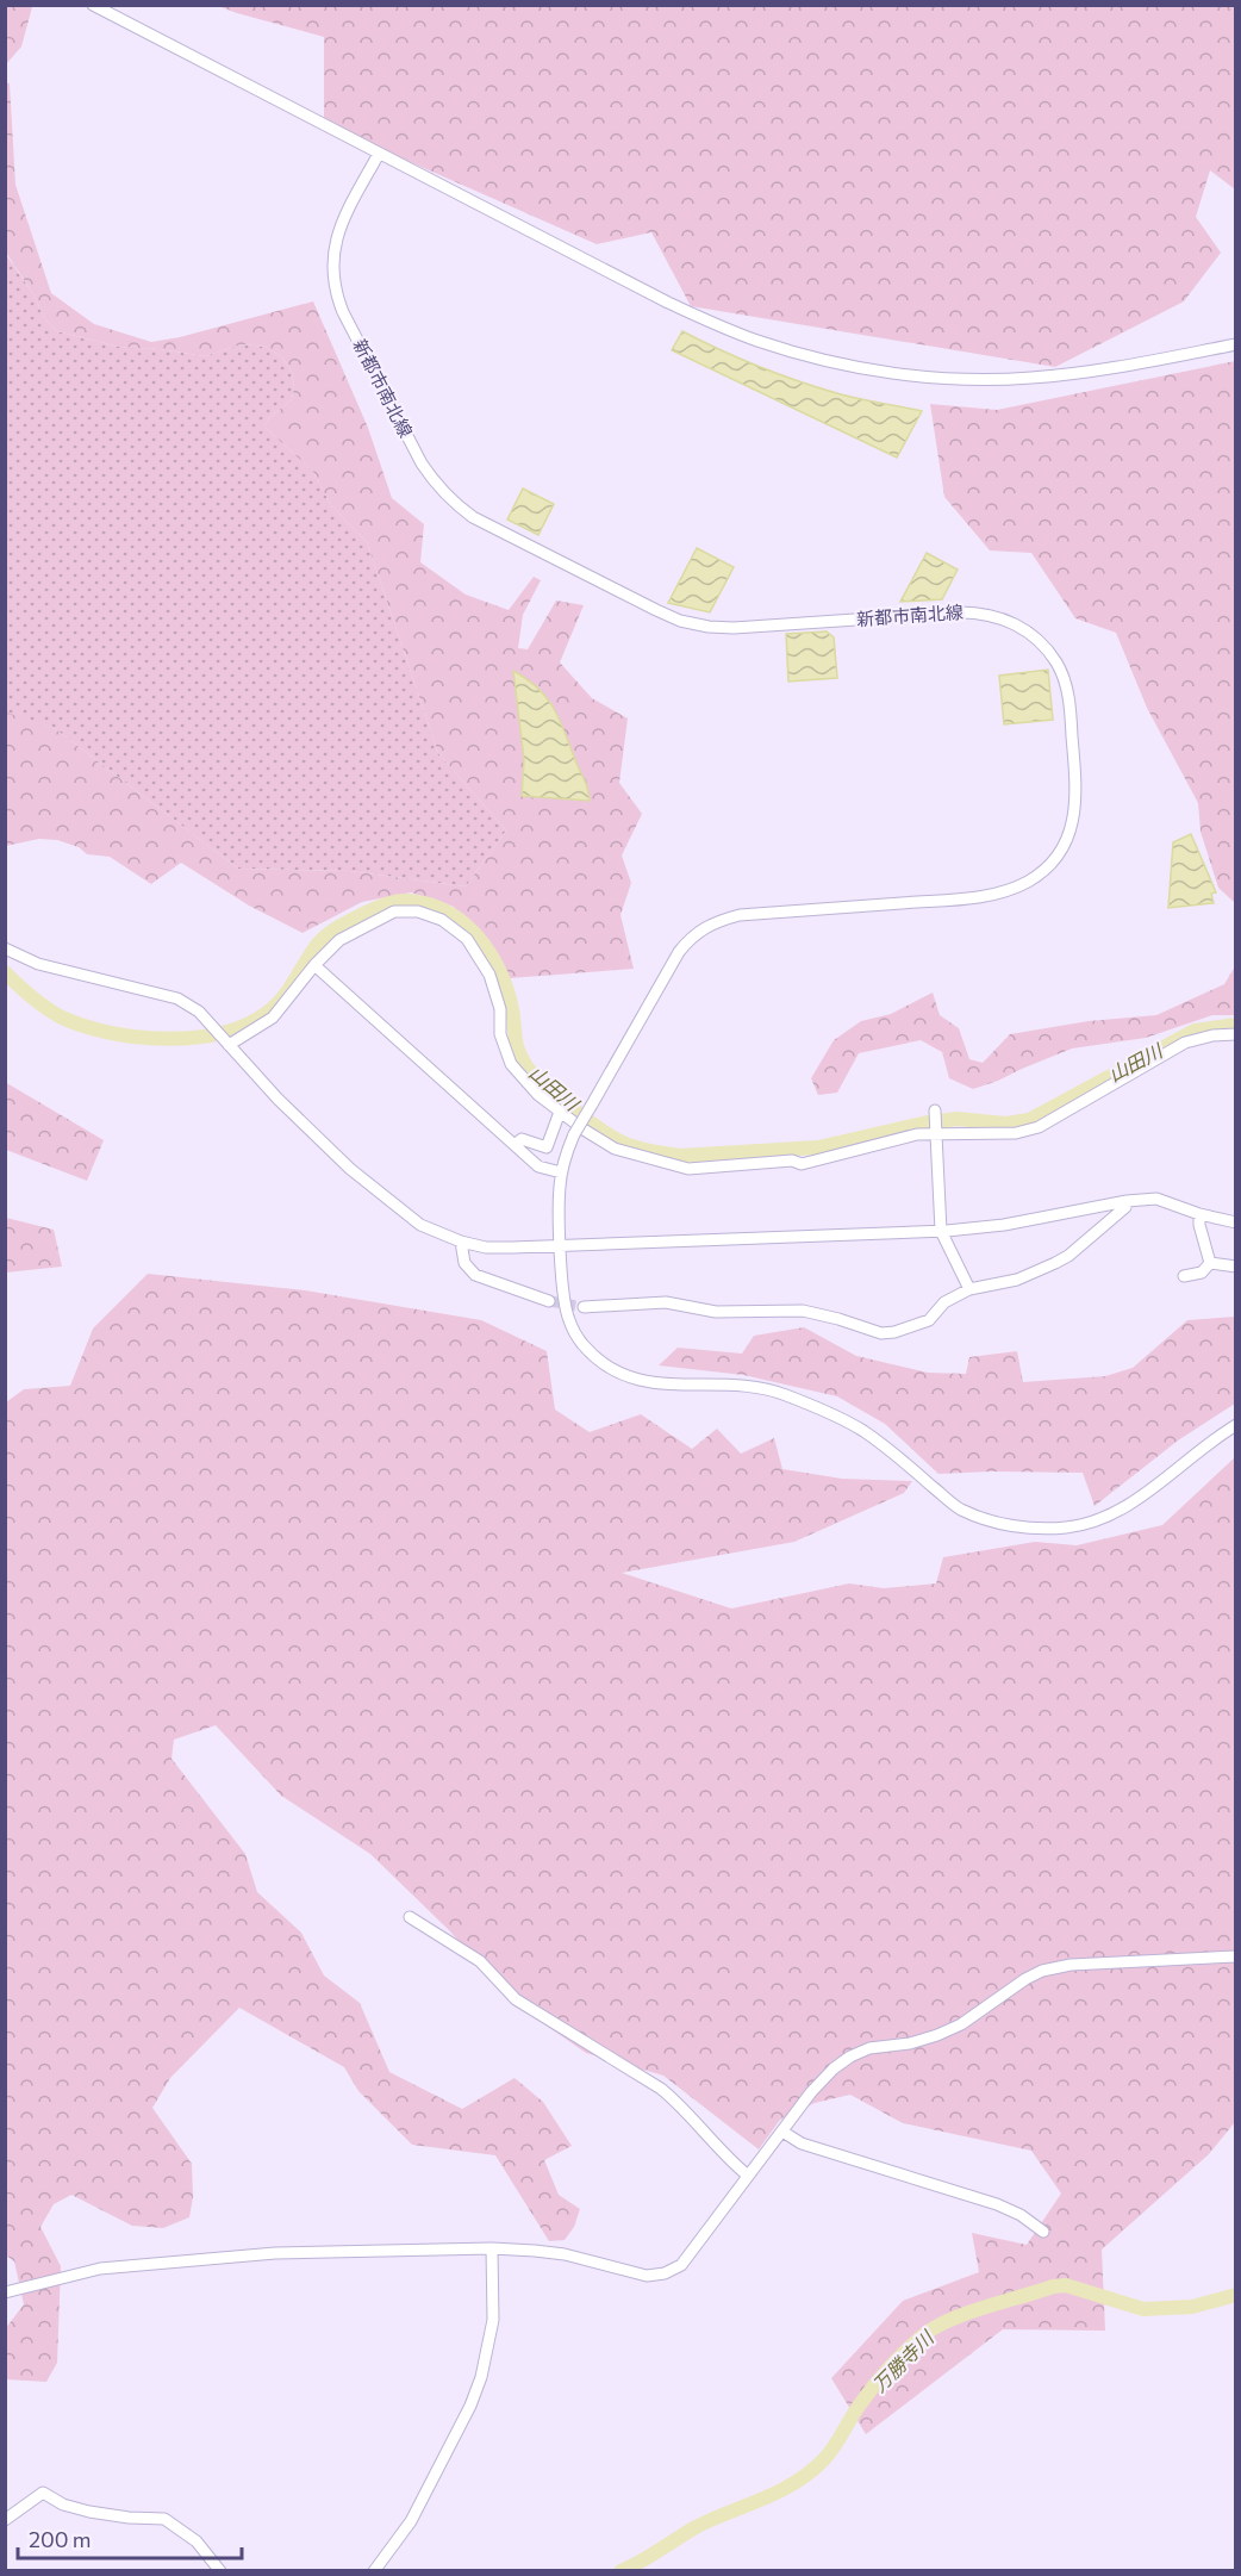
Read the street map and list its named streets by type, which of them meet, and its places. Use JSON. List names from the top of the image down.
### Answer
{
  "streets": {
    "street": ["新都市南北線"]
  },
  "water": ["山田川", "万勝寺川"],
  "scale_bar": "200 m"
}
